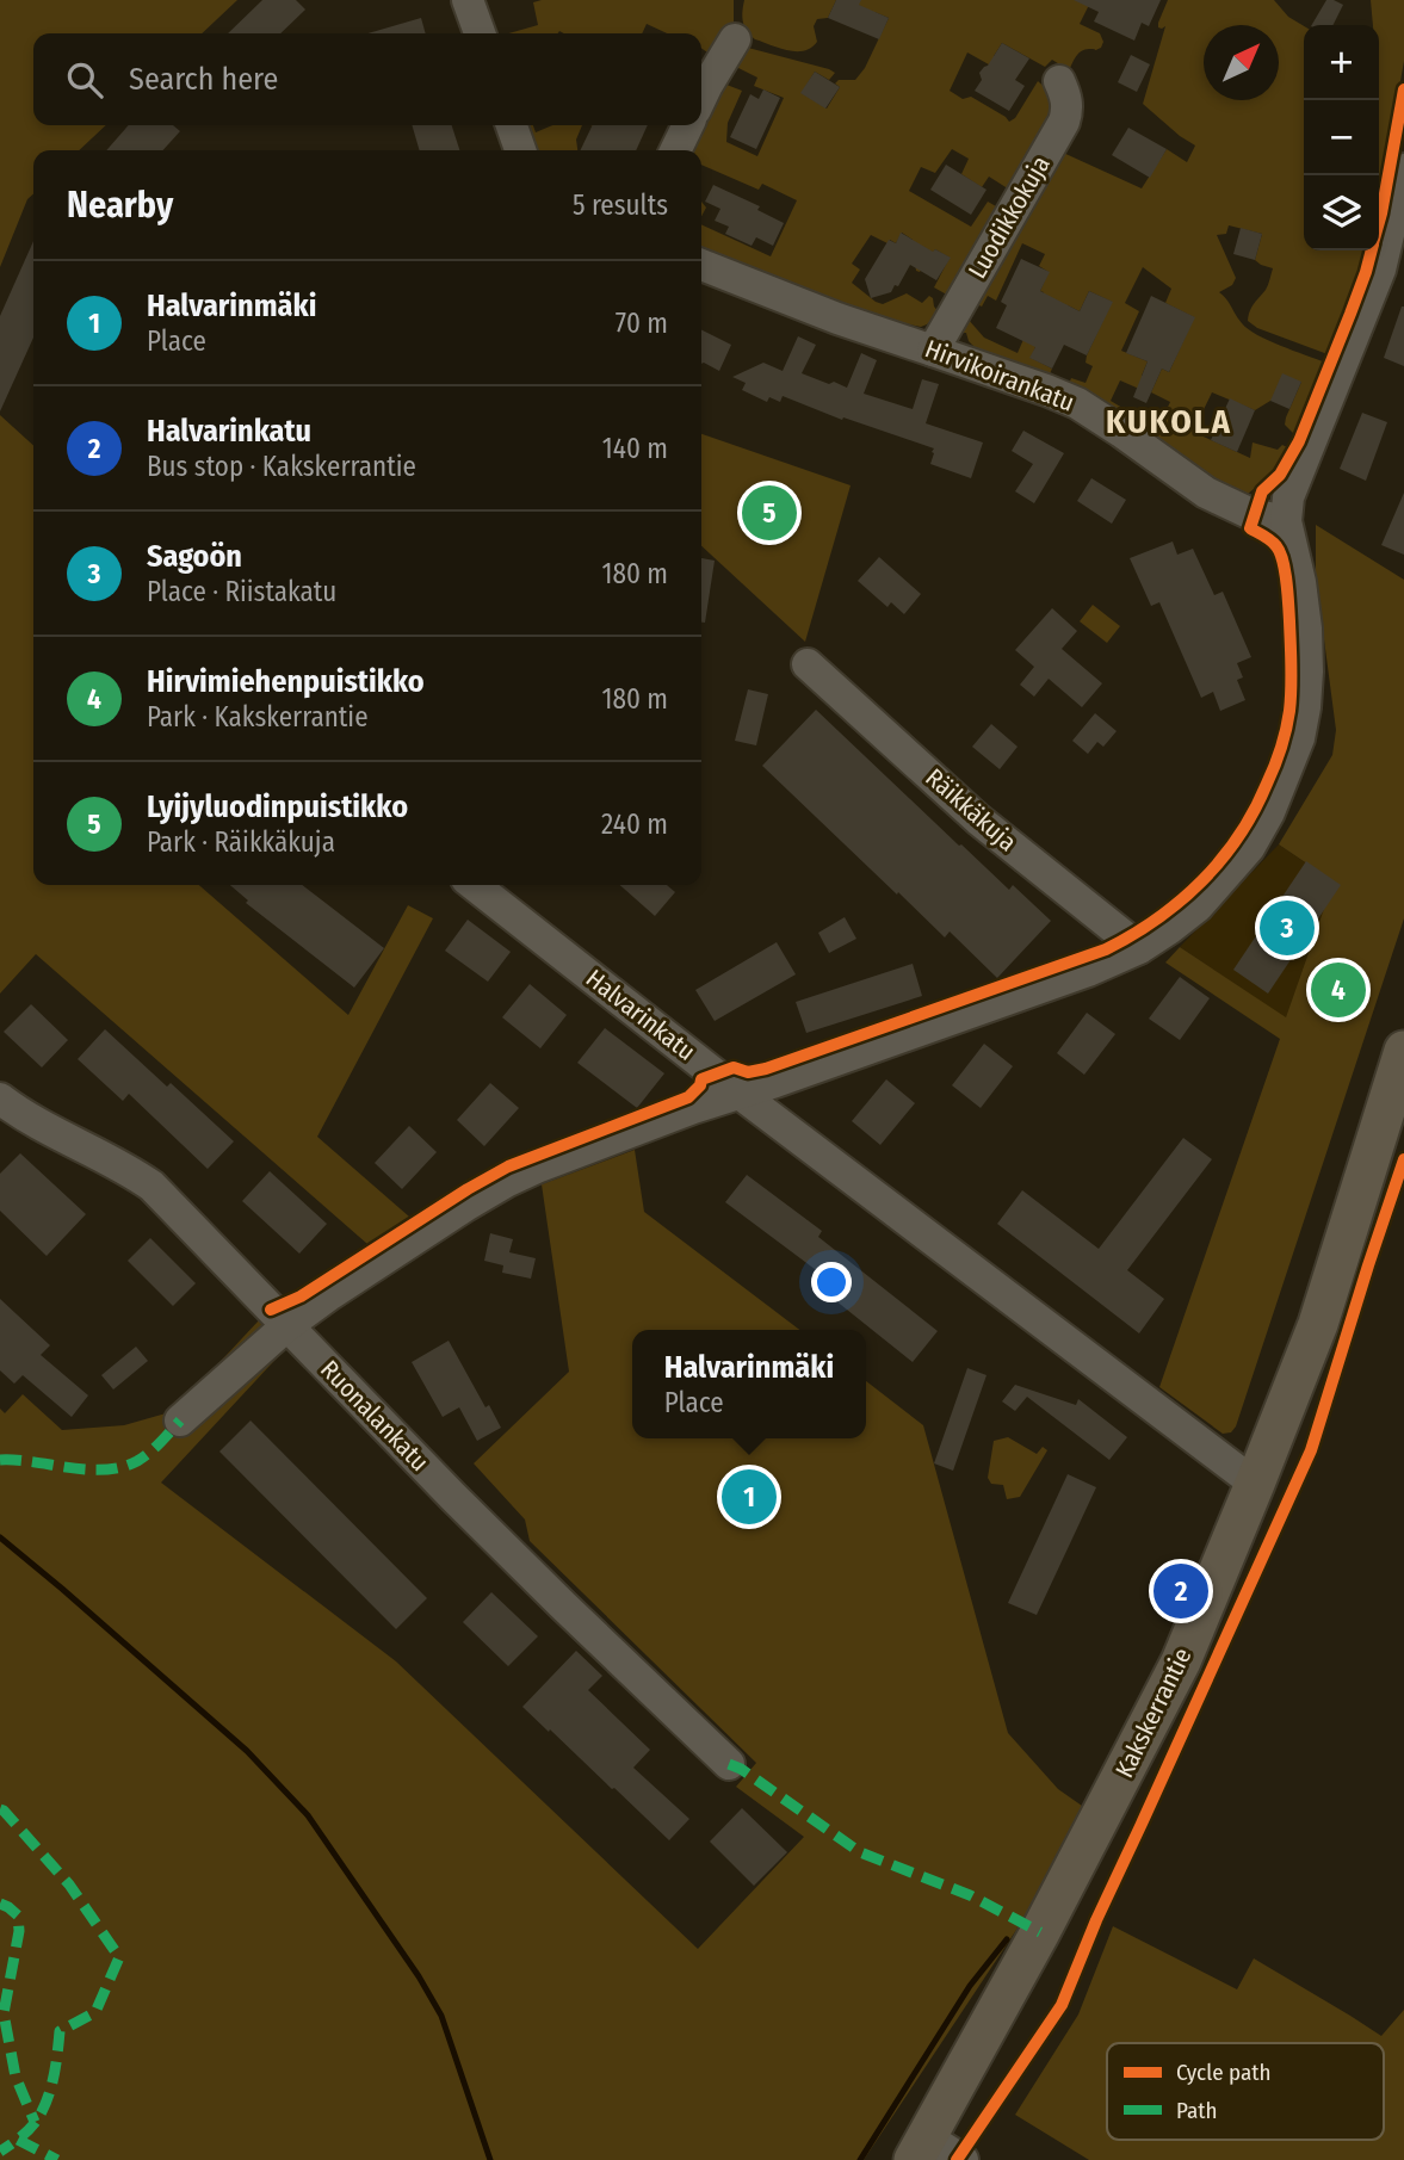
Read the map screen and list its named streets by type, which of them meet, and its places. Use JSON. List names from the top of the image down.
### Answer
{
  "streets": {
    "main road": ["Kakskerrantie"],
    "street": [
      "Luodikkokuja",
      "Hirvikoirankatu",
      "Räikkäkuja",
      "Halvarinkatu",
      "Ruonalankatu"
    ]
  },
  "crossings": [
    ["Luodikkokuja", "Hirvikoirankatu"],
    ["Halvarinkatu", "Kakskerrantie"]
  ],
  "districts": ["KUKOLA"],
  "legend": ["Cycle path", "Path"],
  "north": "top right",
  "page": {
    "map_buttons": ["+", "−"],
    "search": "Search here",
    "heading": ["Nearby", "5 results"],
    "list": [
      {
        "mark": "1",
        "name": "Halvarinmäki",
        "note": "Place",
        "value": "70 m"
      },
      {
        "mark": "2",
        "name": "Halvarinkatu",
        "note": "Bus stop · Kakskerrantie",
        "value": "140 m"
      },
      {
        "mark": "3",
        "name": "Sagoön",
        "note": "Place · Riistakatu",
        "value": "180 m"
      },
      {
        "mark": "4",
        "name": "Hirvimiehenpuistikko",
        "note": "Park · Kakskerrantie",
        "value": "180 m"
      },
      {
        "mark": "5",
        "name": "Lyijyluodinpuistikko",
        "note": "Park · Räikkäkuja",
        "value": "240 m"
      }
    ],
    "pins": [
      "5",
      "3",
      "4",
      "1",
      "2"
    ],
    "popup": ["Halvarinmäki", "Place"]
  }
}
